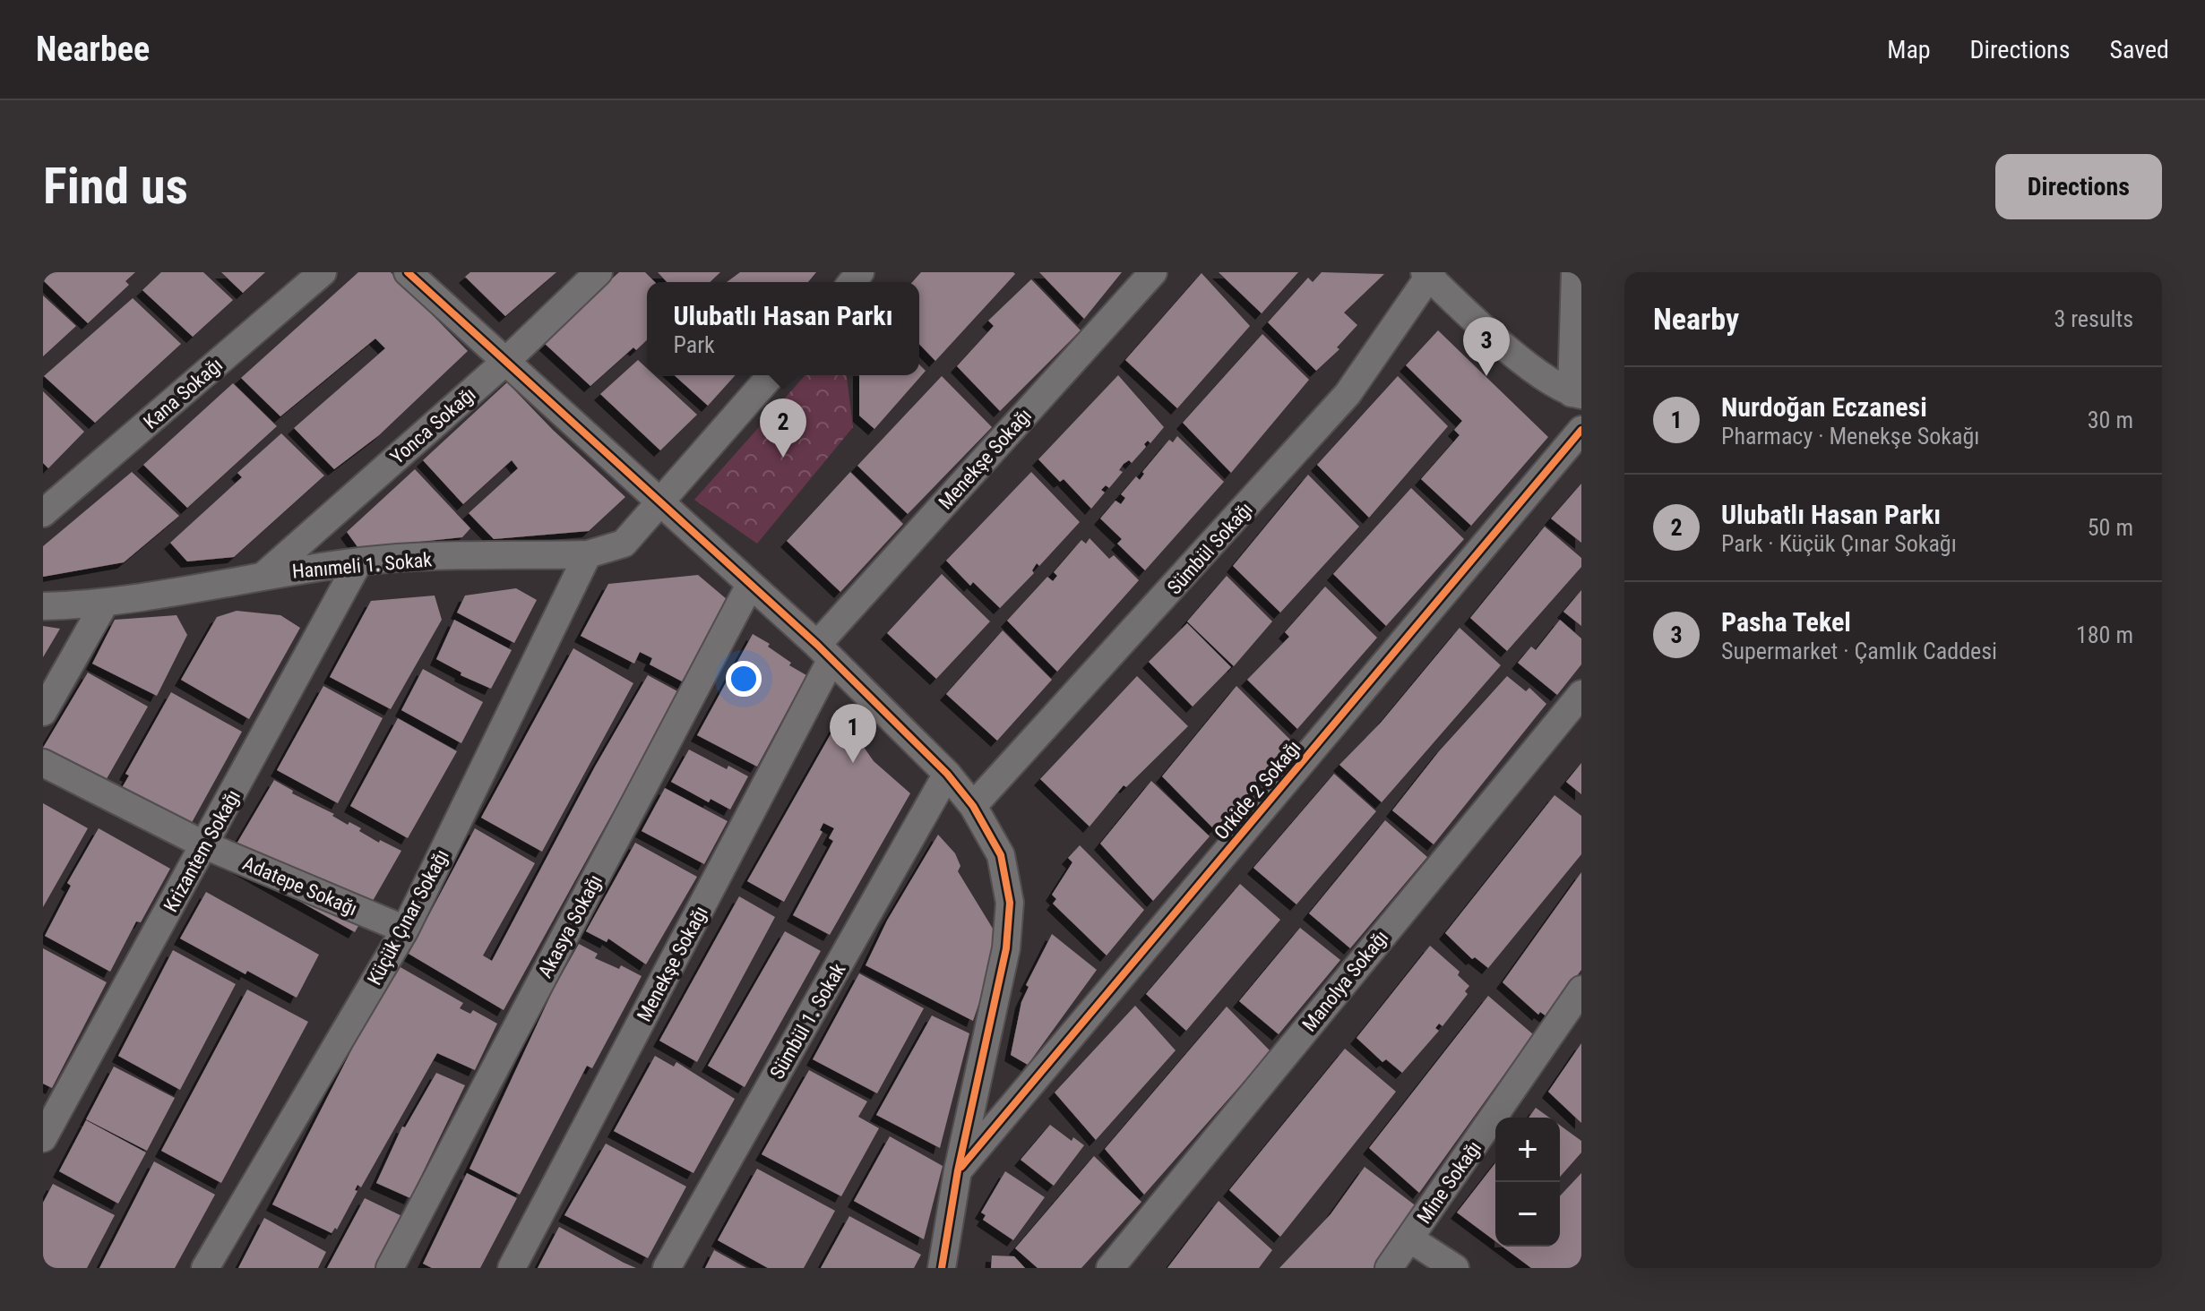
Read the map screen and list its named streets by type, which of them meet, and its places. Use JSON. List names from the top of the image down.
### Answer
{
  "streets": {
    "street": [
      "Kana Sokağı",
      "Yonca Sokağı",
      "Menekşe Sokağı",
      "Sümbül Sokağı",
      "Hanımeli 1. Sokak",
      "Orkide 2 Sokağı",
      "Krizantem Sokağı",
      "Adatepe Sokağı",
      "Küçük Çınar Sokağı",
      "Akasya Sokağı",
      "Manolya Sokağı",
      "Sümbül 1. Sokak",
      "Mine Sokağı"
    ]
  },
  "crossings": [
    ["Yonca Sokağı", "Hanımeli 1. Sokak"],
    ["Hanımeli 1. Sokak", "Krizantem Sokağı"],
    ["Hanımeli 1. Sokak", "Küçük Çınar Sokağı"],
    ["Krizantem Sokağı", "Adatepe Sokağı"],
    ["Adatepe Sokağı", "Küçük Çınar Sokağı"]
  ],
  "page": {
    "header": "Nearbee",
    "nav": ["Map", "Directions", "Saved"],
    "buttons": "Directions",
    "title": "Find us",
    "heading": ["Nearby", "3 results"],
    "popup": ["Ulubatlı Hasan Parkı", "Park"],
    "pins": ["3", "2", "1"],
    "list": [
      {
        "mark": "1",
        "name": "Nurdoğan Eczanesi",
        "note": "Pharmacy · Menekşe Sokağı",
        "value": "30 m"
      },
      {
        "mark": "2",
        "name": "Ulubatlı Hasan Parkı",
        "note": "Park · Küçük Çınar Sokağı",
        "value": "50 m"
      },
      {
        "mark": "3",
        "name": "Pasha Tekel",
        "note": "Supermarket · Çamlık Caddesi",
        "value": "180 m"
      }
    ],
    "map_buttons": ["+", "−"]
  }
}
